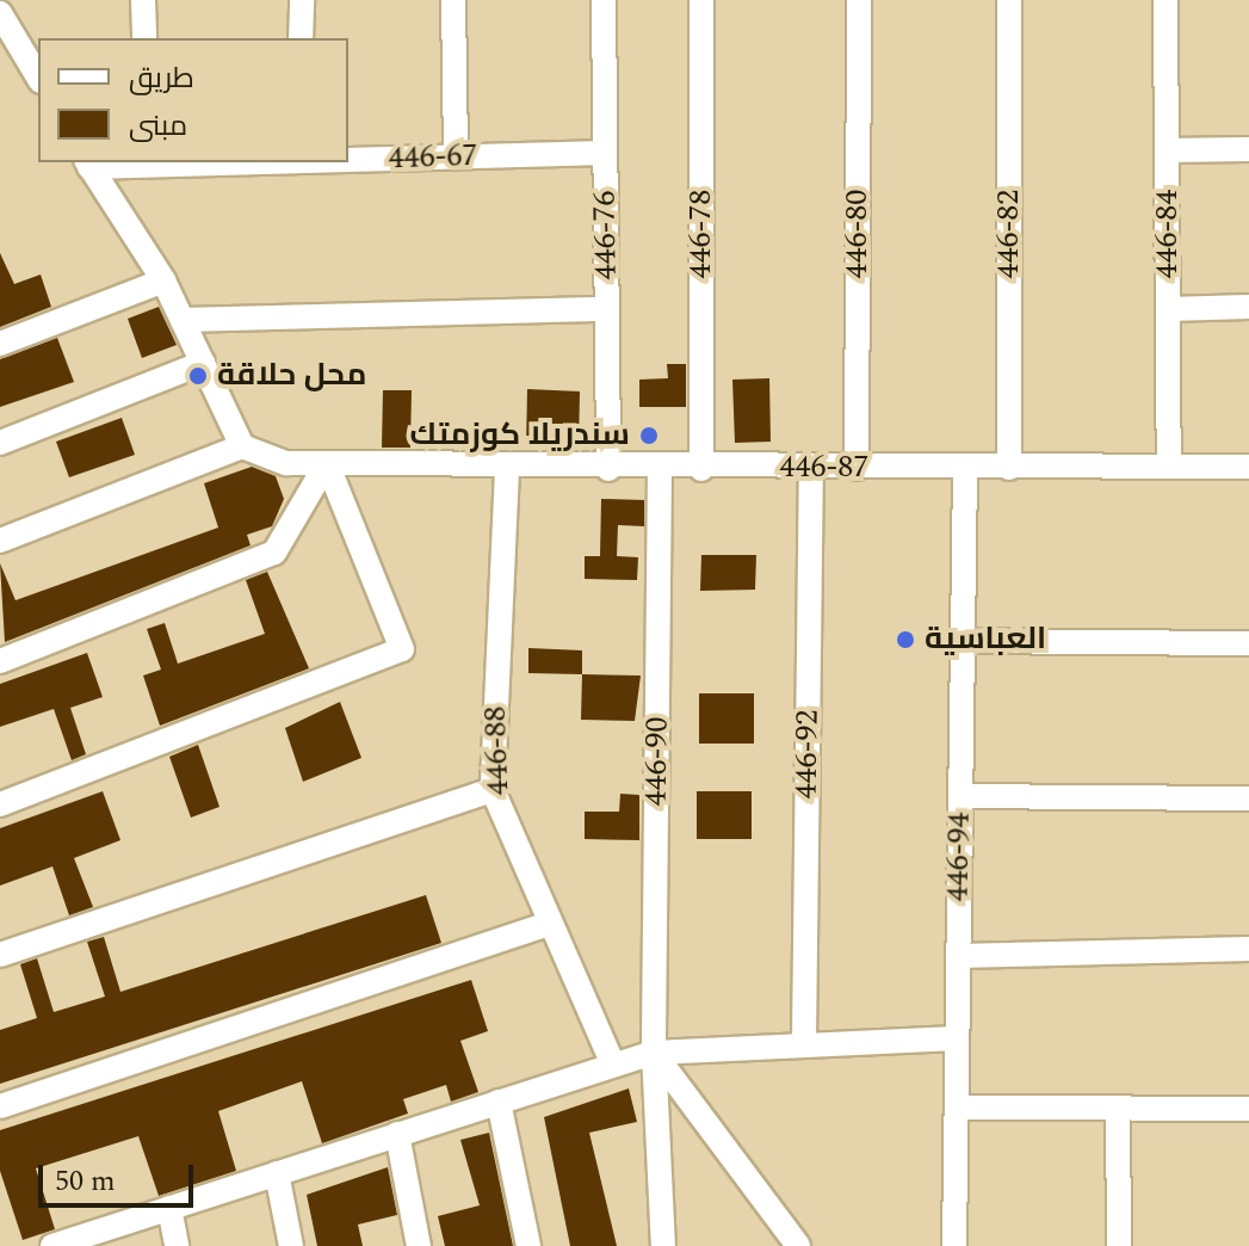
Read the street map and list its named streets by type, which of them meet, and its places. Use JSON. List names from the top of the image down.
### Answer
{
  "streets": {
    "street": [
      "446-67",
      "446-78",
      "446-80",
      "446-82",
      "446-84",
      "446-76",
      "446-87",
      "446-88",
      "446-92",
      "446-90",
      "446-94"
    ]
  },
  "crossings": [
    ["446-67", "446-76"],
    ["446-78", "446-87"],
    ["446-80", "446-87"],
    ["446-82", "446-87"],
    ["446-84", "446-87"],
    ["446-76", "446-87"],
    ["446-87", "446-88"],
    ["446-87", "446-92"],
    ["446-87", "446-90"],
    ["446-87", "446-94"]
  ],
  "places": ["محل حلاقة", "سندريلا كوزمتك", "العباسية"],
  "legend": ["طريق", "مبنى"],
  "scale_bar": "50 m"
}
